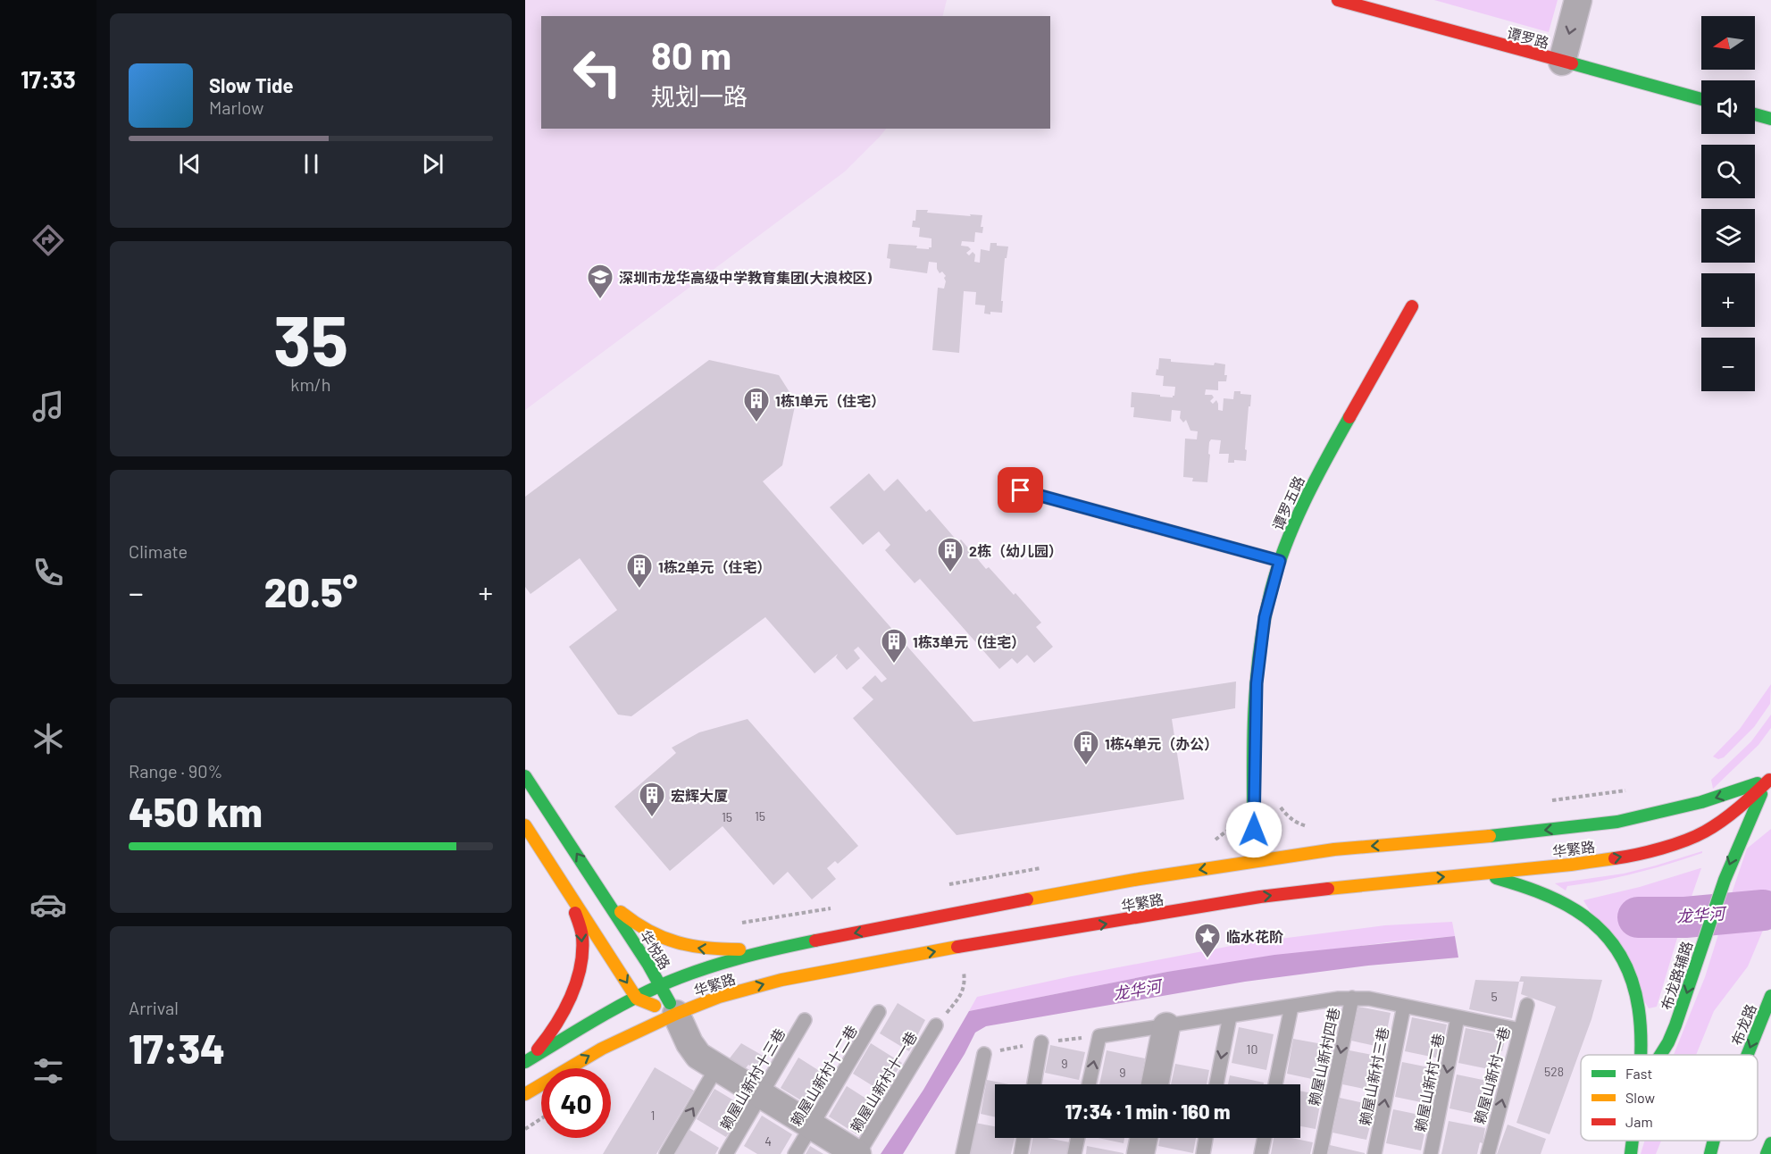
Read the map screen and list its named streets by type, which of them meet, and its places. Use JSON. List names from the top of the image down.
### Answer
{
  "streets": {
    "main road": [
      "谭罗路",
      "谭罗五路",
      "华繁路",
      "华悦路",
      "布龙路辅路",
      "布龙路"
    ],
    "lane": [
      "赖屋山新村四巷",
      "赖屋山新村十二巷",
      "赖屋山新村一巷",
      "赖屋山新村三巷",
      "赖屋山新村十三巷",
      "赖屋山新村十一巷",
      "赖屋山新村二巷"
    ]
  },
  "crossings": [
    ["谭罗五路", "华繁路"],
    ["华繁路", "华悦路"],
    ["华繁路", "布龙路辅路"]
  ],
  "one_way": [
    "布龙路辅路",
    "布龙路",
    "赖屋山新村一巷",
    "赖屋山新村二巷"
  ],
  "water": ["龙华河"],
  "places": {
    "school or university": ["深圳市龙华高级中学教育集团(大浪校区)"],
    "building": [
      "1栋1单元（住宅）",
      "2栋（幼儿园）",
      "1栋2单元（住宅）",
      "1栋3单元（住宅）",
      "1栋4单元（办公）",
      "宏辉大厦"
    ],
    "place": ["临水花阶"]
  },
  "house_numbers": [
    "15",
    "15",
    "5",
    "10",
    "9",
    "528",
    "9",
    "1",
    "4"
  ],
  "legend": ["Fast", "Slow", "Jam"],
  "north": "left",
  "page": {
    "tabs": "17:33",
    "map_buttons": ["+", "−"],
    "turn": ["80 m", "规划一路"],
    "song": ["Slow Tide", "Marlow"],
    "tile": [
      ["35", "km/h"],
      "Climate",
      ["Range · 90%", "450 km"],
      ["Arrival", "17:34"]
    ],
    "heat": ["−", "20.5°", "+"],
    "limit": "40",
    "trip": "17:34 · 1 min · 160 m"
  }
}
